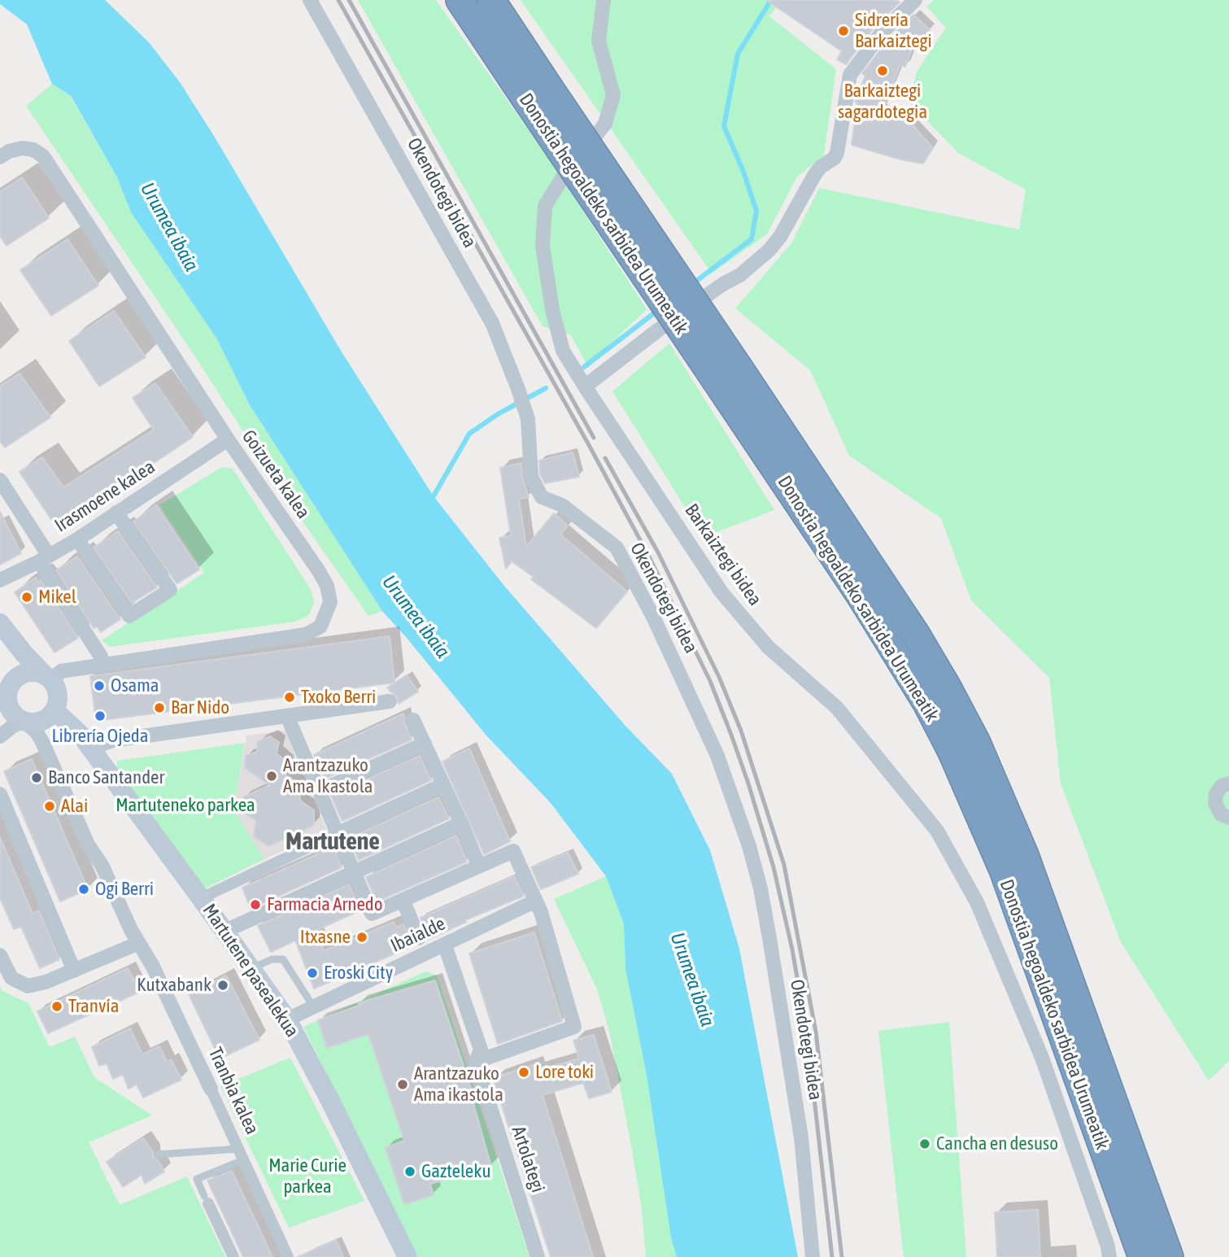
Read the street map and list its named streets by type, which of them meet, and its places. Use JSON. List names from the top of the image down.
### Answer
{
  "streets": {
    "highway": ["Donostia hegoaldeko sarbidea Urumeatik"],
    "main road": ["Martutene pasealekua"],
    "street": [
      "Okendotegi bidea",
      "Goizueta kalea",
      "Irasmoene kalea",
      "Barkaiztegi bidea",
      "Ibaialde",
      "Tranbia kalea",
      "Artolategi"
    ]
  },
  "crossings": [
    ["Goizueta kalea", "Irasmoene kalea"],
    ["Goizueta kalea", "Martutene pasealekua"],
    ["Goizueta kalea", "Tranbia kalea"],
    ["Ibaialde", "Martutene pasealekua"],
    ["Ibaialde", "Artolategi"],
    ["Martutene pasealekua", "Tranbia kalea"]
  ],
  "districts": ["Martutene"],
  "water": ["Urumea ibaia"],
  "parks": ["Martuteneko parkea", "Marie Curie parkea"],
  "places": [
    "Sidrería Barkaiztegi",
    "Barkaiztegi sagardotegia",
    "Mikel",
    "Osama",
    "Txoko Berri",
    "Bar Nido",
    "Librería Ojeda",
    "Arantzazuko Ama Ikastola",
    "Banco Santander",
    "Alai",
    "Ogi Berri",
    "Farmacia Arnedo",
    "Itxasne",
    "Eroski City",
    "Kutxabank",
    "Tranvía",
    "Lore toki",
    "Arantzazuko Ama ikastola",
    "Cancha en desuso",
    "Gazteleku"
  ]
}
